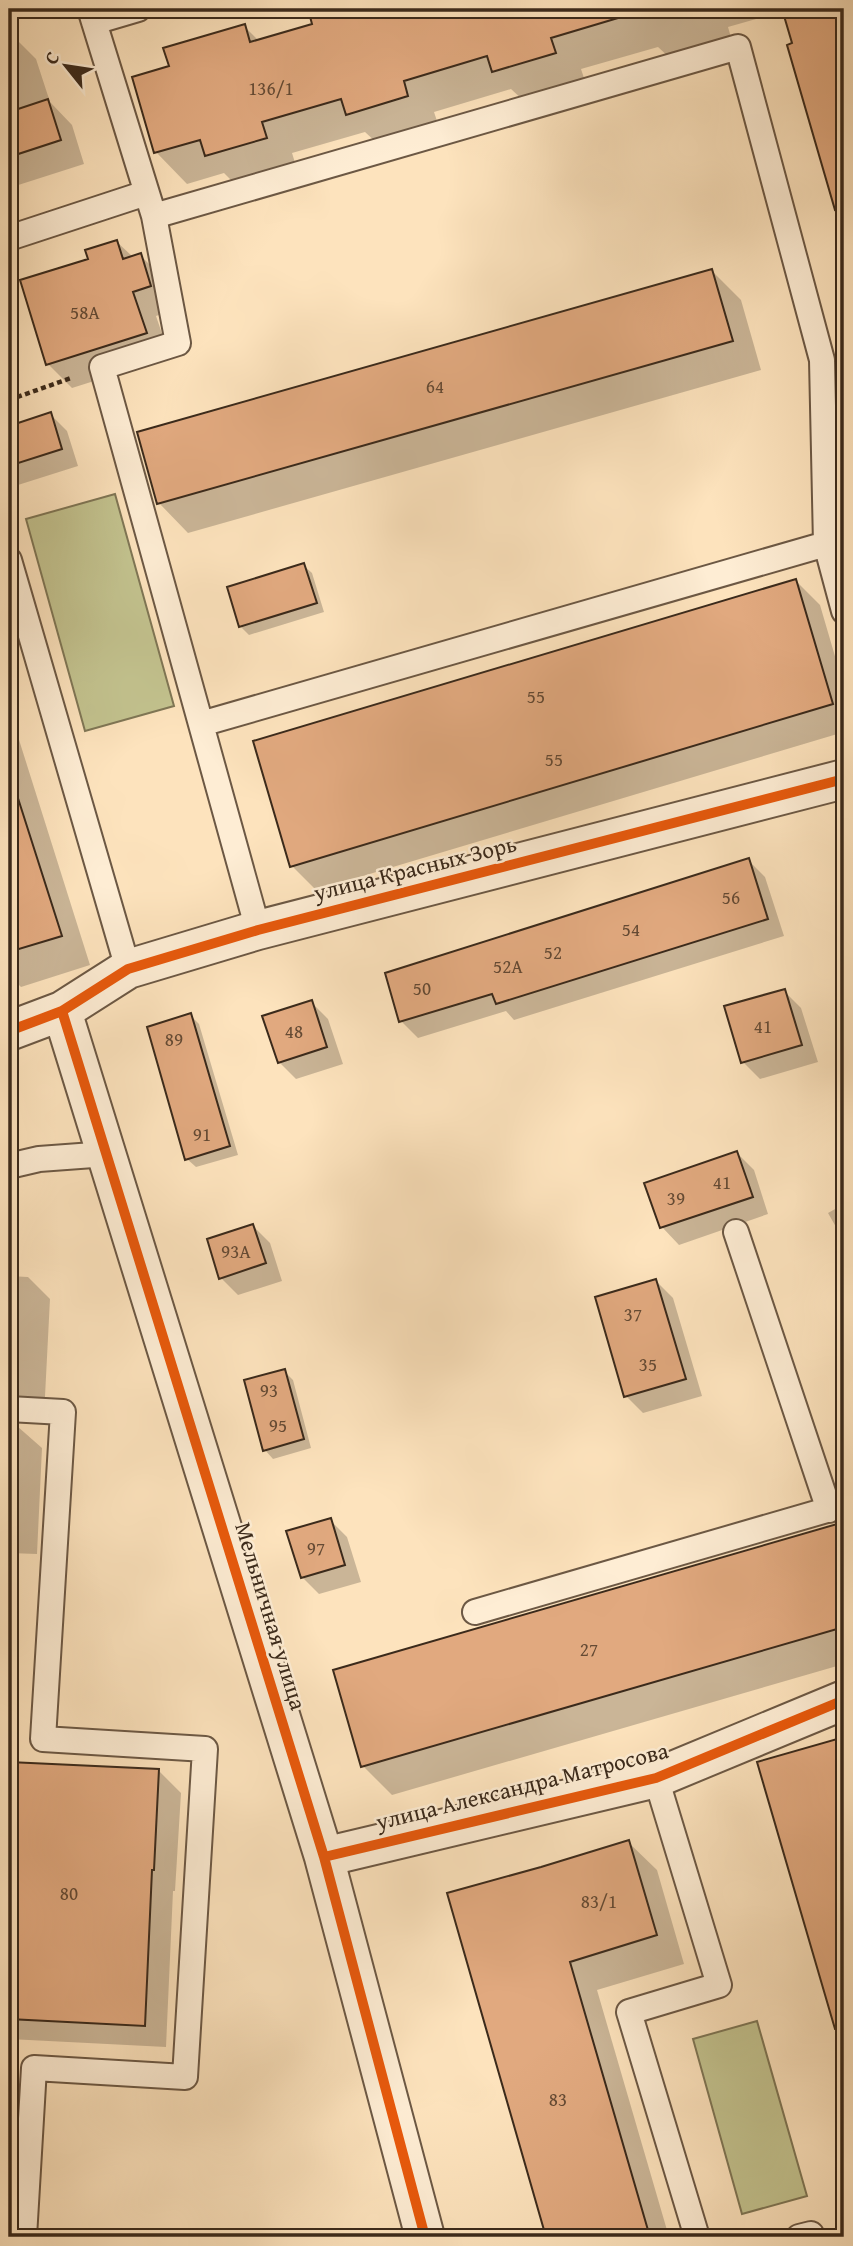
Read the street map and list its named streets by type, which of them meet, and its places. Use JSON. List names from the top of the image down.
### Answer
{
  "streets": {
    "street": ["улица Красных Зорь", "Мельничная улица", "улица Александра Матросова"]
  },
  "crossings": [
    ["улица Красных Зорь", "Мельничная улица"],
    ["Мельничная улица", "улица Александра Матросова"]
  ],
  "house_numbers": [
    "136/1",
    "58А",
    "64",
    "55",
    "55",
    "56",
    "54",
    "52",
    "52А",
    "50",
    "41",
    "48",
    "89",
    "91",
    "41",
    "39",
    "93А",
    "37",
    "35",
    "93",
    "95",
    "97",
    "27",
    "80",
    "83/1",
    "83"
  ],
  "north": "top left"
}
